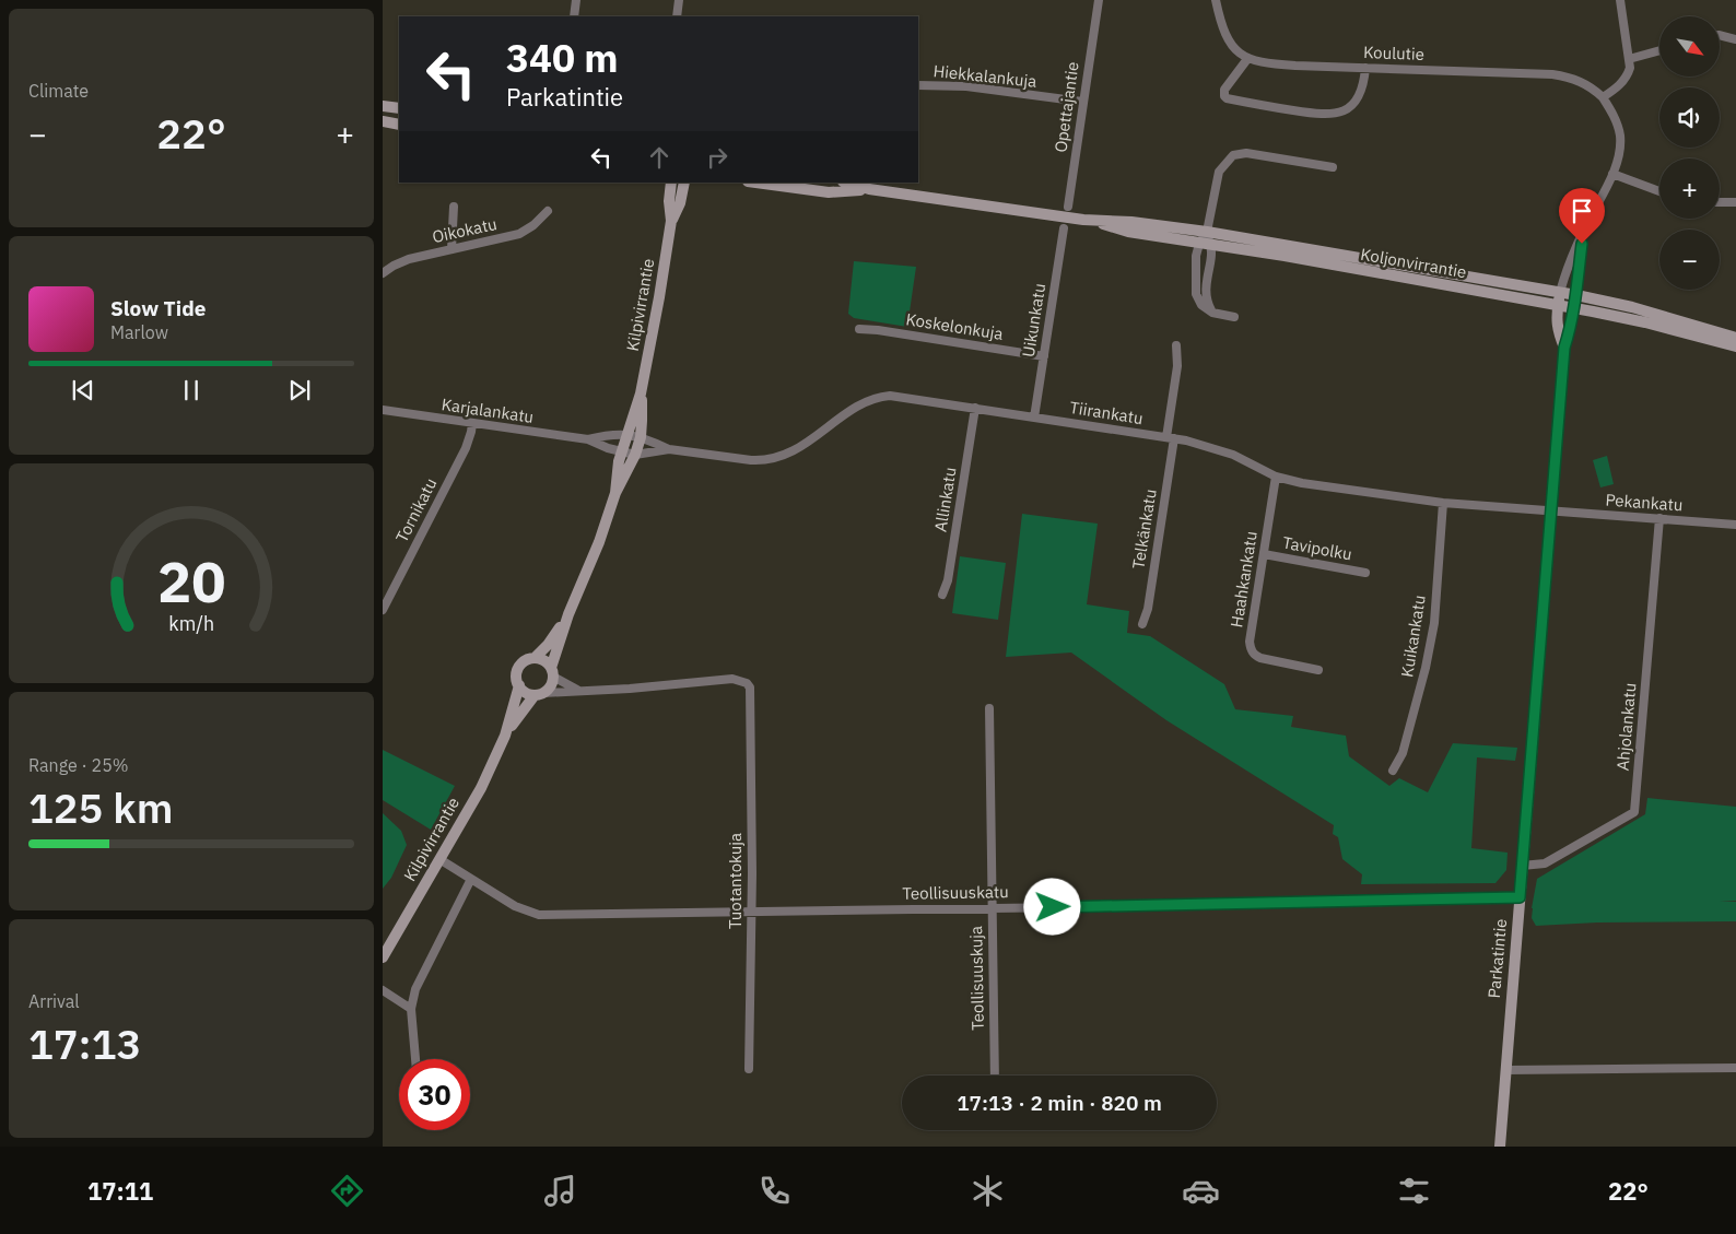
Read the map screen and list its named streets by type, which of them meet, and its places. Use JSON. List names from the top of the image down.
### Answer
{
  "streets": {
    "street": [
      "Koulutie",
      "Hiekkalankuja",
      "Opettajantie",
      "Oikokatu",
      "Koljonvirrantie",
      "Kilpivirrantie",
      "Uikunkatu",
      "Koskelonkuja",
      "Karjalankatu",
      "Tiirankatu",
      "Allinkatu",
      "Pekankatu",
      "Tornikatu",
      "Telkänkatu",
      "Tavipolku",
      "Haahkankatu",
      "Kuikankatu",
      "Ahjolankatu",
      "Tuotantokuja",
      "Teollisuuskatu",
      "Parkatintie",
      "Teollisuuskuja"
    ]
  },
  "crossings": [
    ["Hiekkalankuja", "Opettajantie"],
    ["Koljonvirrantie", "Parkatintie"],
    ["Kilpivirrantie", "Karjalankatu"],
    ["Kilpivirrantie", "Tiirankatu"],
    ["Kilpivirrantie", "Teollisuuskatu"],
    ["Uikunkatu", "Koskelonkuja"],
    ["Uikunkatu", "Tiirankatu"],
    ["Karjalankatu", "Tiirankatu"],
    ["Karjalankatu", "Tornikatu"],
    ["Tiirankatu", "Allinkatu"],
    ["Tiirankatu", "Pekankatu"],
    ["Tiirankatu", "Telkänkatu"],
    ["Tiirankatu", "Haahkankatu"],
    ["Tiirankatu", "Kuikankatu"],
    ["Tiirankatu", "Parkatintie"],
    ["Pekankatu", "Ahjolankatu"],
    ["Pekankatu", "Parkatintie"],
    ["Tavipolku", "Haahkankatu"],
    ["Ahjolankatu", "Parkatintie"],
    ["Tuotantokuja", "Teollisuuskatu"],
    ["Teollisuuskatu", "Parkatintie"],
    ["Teollisuuskatu", "Teollisuuskuja"]
  ],
  "north": "bottom right",
  "page": {
    "tile": [
      "Climate",
      ["Range · 25%", "125 km"],
      ["Arrival", "17:13"]
    ],
    "map_buttons": ["+", "−"],
    "turn": ["340 m", "Parkatintie"],
    "heat": ["−", "22°", "+"],
    "song": ["Slow Tide", "Marlow"],
    "limit": "30",
    "trip": "17:13 · 2 min · 820 m",
    "tabs": ["17:11", "22°"],
    "gauge": ["20", "km/h"]
  }
}
